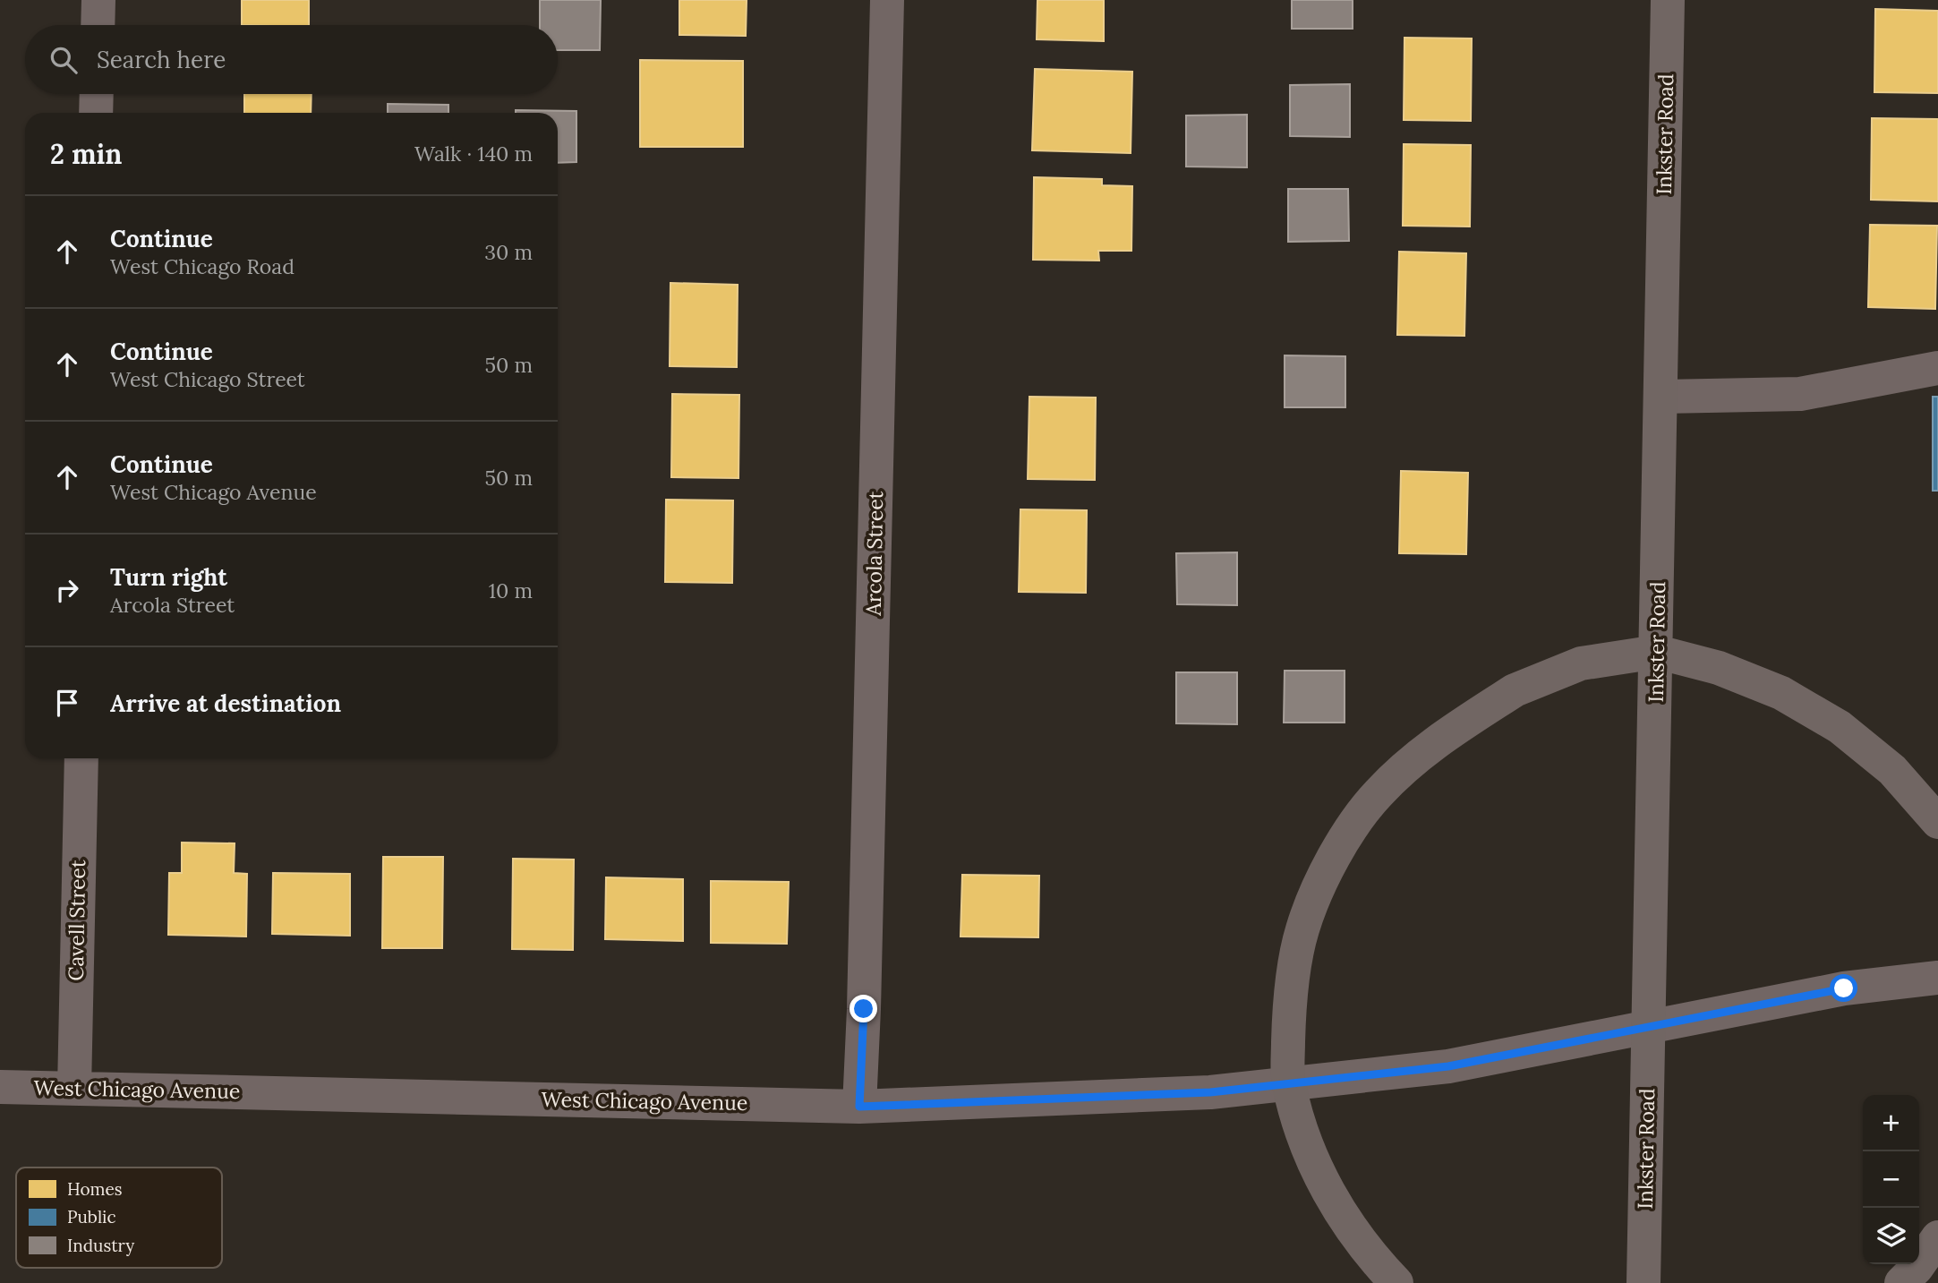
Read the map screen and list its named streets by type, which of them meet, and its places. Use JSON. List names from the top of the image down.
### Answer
{
  "streets": {
    "main road": ["Inkster Road"],
    "street": ["Arcola Street", "Cavell Street", "West Chicago Avenue"]
  },
  "crossings": [
    ["Inkster Road", "West Chicago Avenue"],
    ["Arcola Street", "West Chicago Avenue"],
    ["Cavell Street", "West Chicago Avenue"]
  ],
  "legend": ["Homes", "Public", "Industry"],
  "page": {
    "search": "Search here",
    "heading": ["2 min", "Walk · 140 m"],
    "list": [
      ["Continue", "West Chicago Road", "30 m"],
      ["Continue", "West Chicago Street", "50 m"],
      ["Continue", "West Chicago Avenue", "50 m"],
      ["Turn right", "Arcola Street", "10 m"],
      "Arrive at destination"
    ],
    "map_buttons": ["+", "−"]
  }
}
